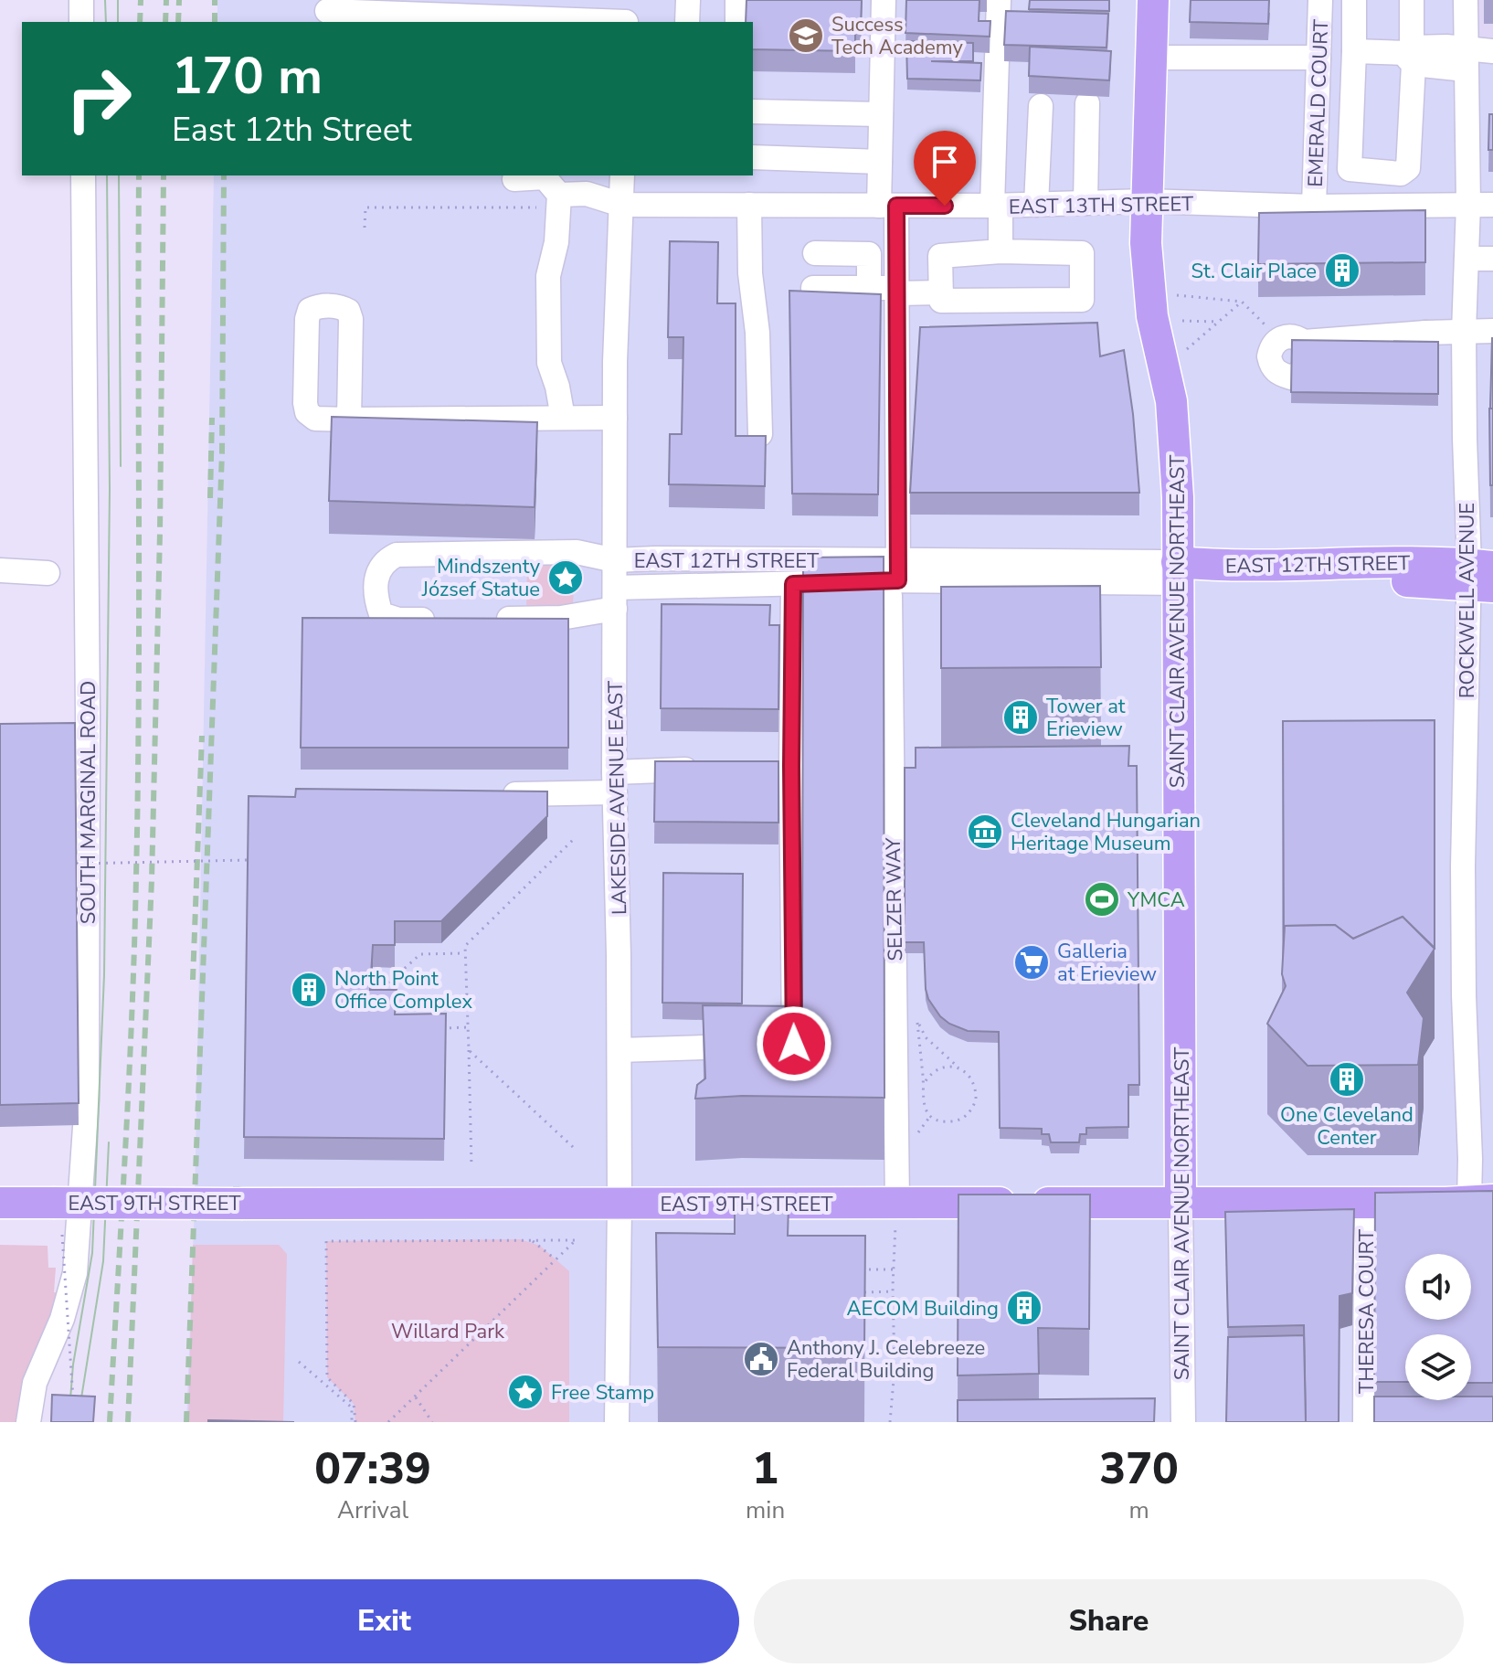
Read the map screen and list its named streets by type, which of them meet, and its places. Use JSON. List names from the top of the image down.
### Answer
{
  "streets": {
    "main road": ["EAST 12TH STREET", "SAINT CLAIR AVENUE NORTHEAST", "EAST 9TH STREET"],
    "street": [
      "EMERALD COURT",
      "EAST 13TH STREET",
      "ROCKWELL AVENUE",
      "LAKESIDE AVENUE EAST",
      "SOUTH MARGINAL ROAD",
      "SELZER WAY",
      "THERESA COURT"
    ]
  },
  "crossings": [
    ["EMERALD COURT", "EAST 13TH STREET"],
    ["EAST 13TH STREET", "ROCKWELL AVENUE"],
    ["EAST 13TH STREET", "SAINT CLAIR AVENUE NORTHEAST"],
    ["EAST 13TH STREET", "LAKESIDE AVENUE EAST"],
    ["EAST 13TH STREET", "SELZER WAY"],
    ["EAST 12TH STREET", "ROCKWELL AVENUE"],
    ["EAST 12TH STREET", "SAINT CLAIR AVENUE NORTHEAST"],
    ["EAST 12TH STREET", "LAKESIDE AVENUE EAST"],
    ["EAST 12TH STREET", "SELZER WAY"],
    ["ROCKWELL AVENUE", "EAST 9TH STREET"],
    ["SAINT CLAIR AVENUE NORTHEAST", "EAST 9TH STREET"],
    ["LAKESIDE AVENUE EAST", "EAST 9TH STREET"],
    ["SELZER WAY", "EAST 9TH STREET"],
    ["EAST 9TH STREET", "THERESA COURT"]
  ],
  "parks": ["Willard Park"],
  "places": {
    "school or university": ["Success Tech Academy"],
    "building": [
      "St. Clair Place",
      "Tower at Erieview",
      "North Point Office Complex",
      "One Cleveland Center",
      "AECOM Building"
    ],
    "place": ["Mindszenty József Statue", "Free Stamp"],
    "museum": ["Cleveland Hungarian Heritage Museum"],
    "sports": ["YMCA"],
    "supermarket": ["Galleria at Erieview"],
    "public building": ["Anthony J. Celebreeze Federal Building"]
  },
  "page": {
    "turn": ["170 m", "East 12th Street"],
    "eta": [
      "07:39",
      "Arrival",
      "1",
      "min",
      "370",
      "m"
    ],
    "buttons": ["Exit", "Share"]
  }
}
